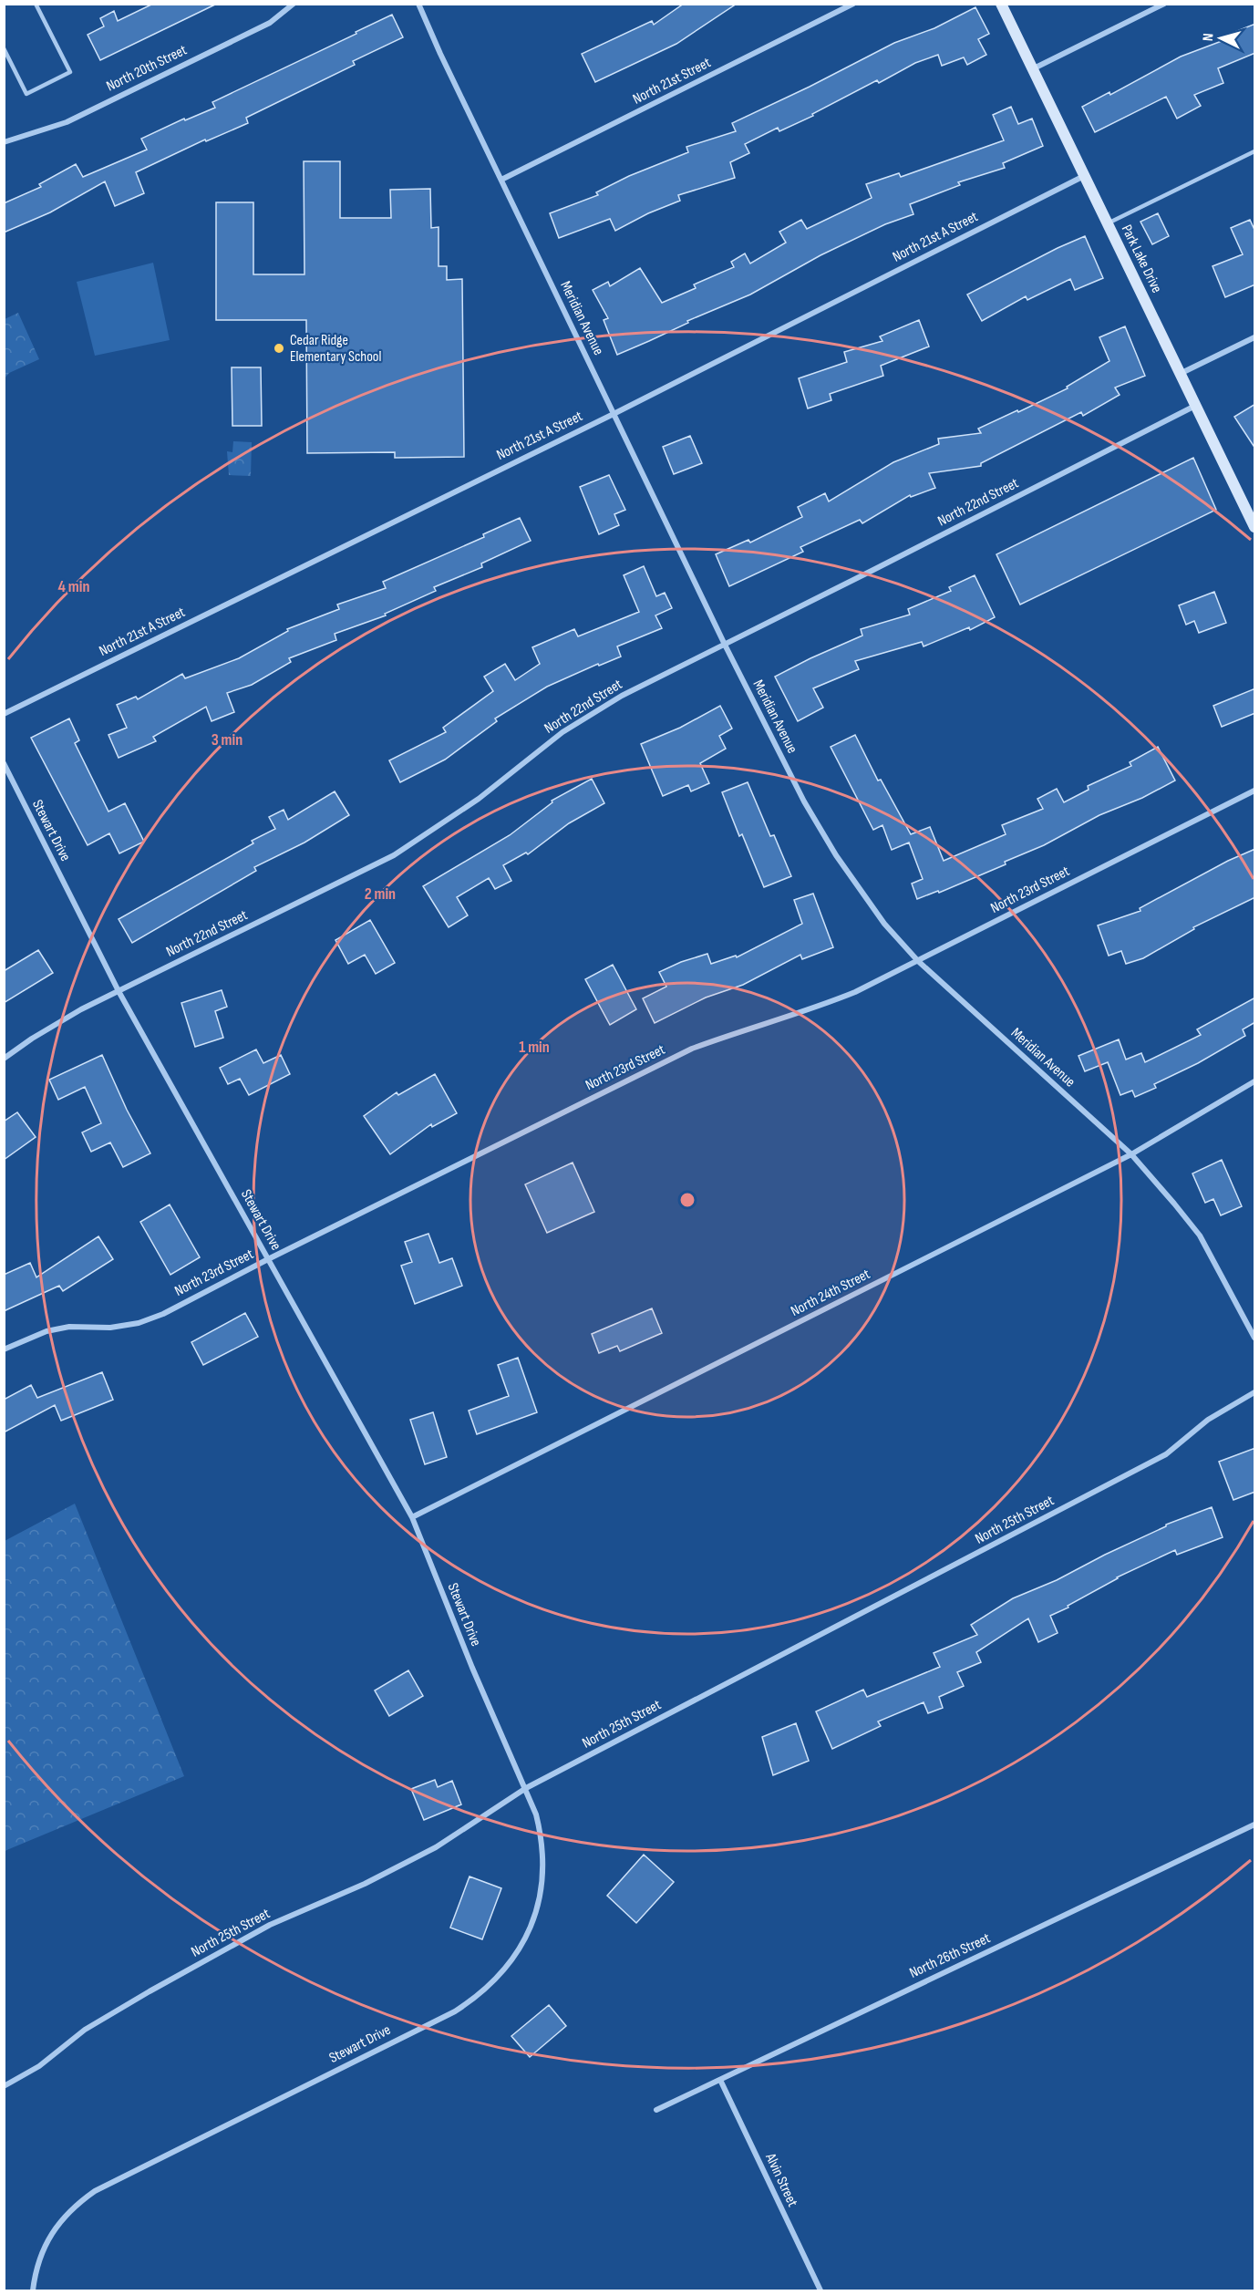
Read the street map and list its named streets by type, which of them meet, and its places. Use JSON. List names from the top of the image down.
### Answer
{
  "streets": {
    "street": [
      "North 20th Street",
      "North 21st Street",
      "North 21st A Street",
      "Park Lake Drive",
      "Meridian Avenue",
      "North 22nd Street",
      "Stewart Drive",
      "North 23rd Street",
      "North 24th Street",
      "North 25th Street",
      "North 26th Street",
      "Alvin Street"
    ]
  },
  "crossings": [
    ["North 21st Street", "Meridian Avenue"],
    ["North 21st A Street", "Park Lake Drive"],
    ["North 21st A Street", "Meridian Avenue"],
    ["Park Lake Drive", "North 22nd Street"],
    ["Meridian Avenue", "North 22nd Street"],
    ["Meridian Avenue", "North 23rd Street"],
    ["Meridian Avenue", "North 24th Street"],
    ["North 22nd Street", "Stewart Drive"],
    ["Stewart Drive", "North 23rd Street"],
    ["Stewart Drive", "North 24th Street"],
    ["Stewart Drive", "North 25th Street"],
    ["North 26th Street", "Alvin Street"]
  ],
  "places": ["Cedar Ridge Elementary School"],
  "north": "left",
  "rings": [
    "4 min",
    "3 min",
    "2 min",
    "1 min"
  ]
}
